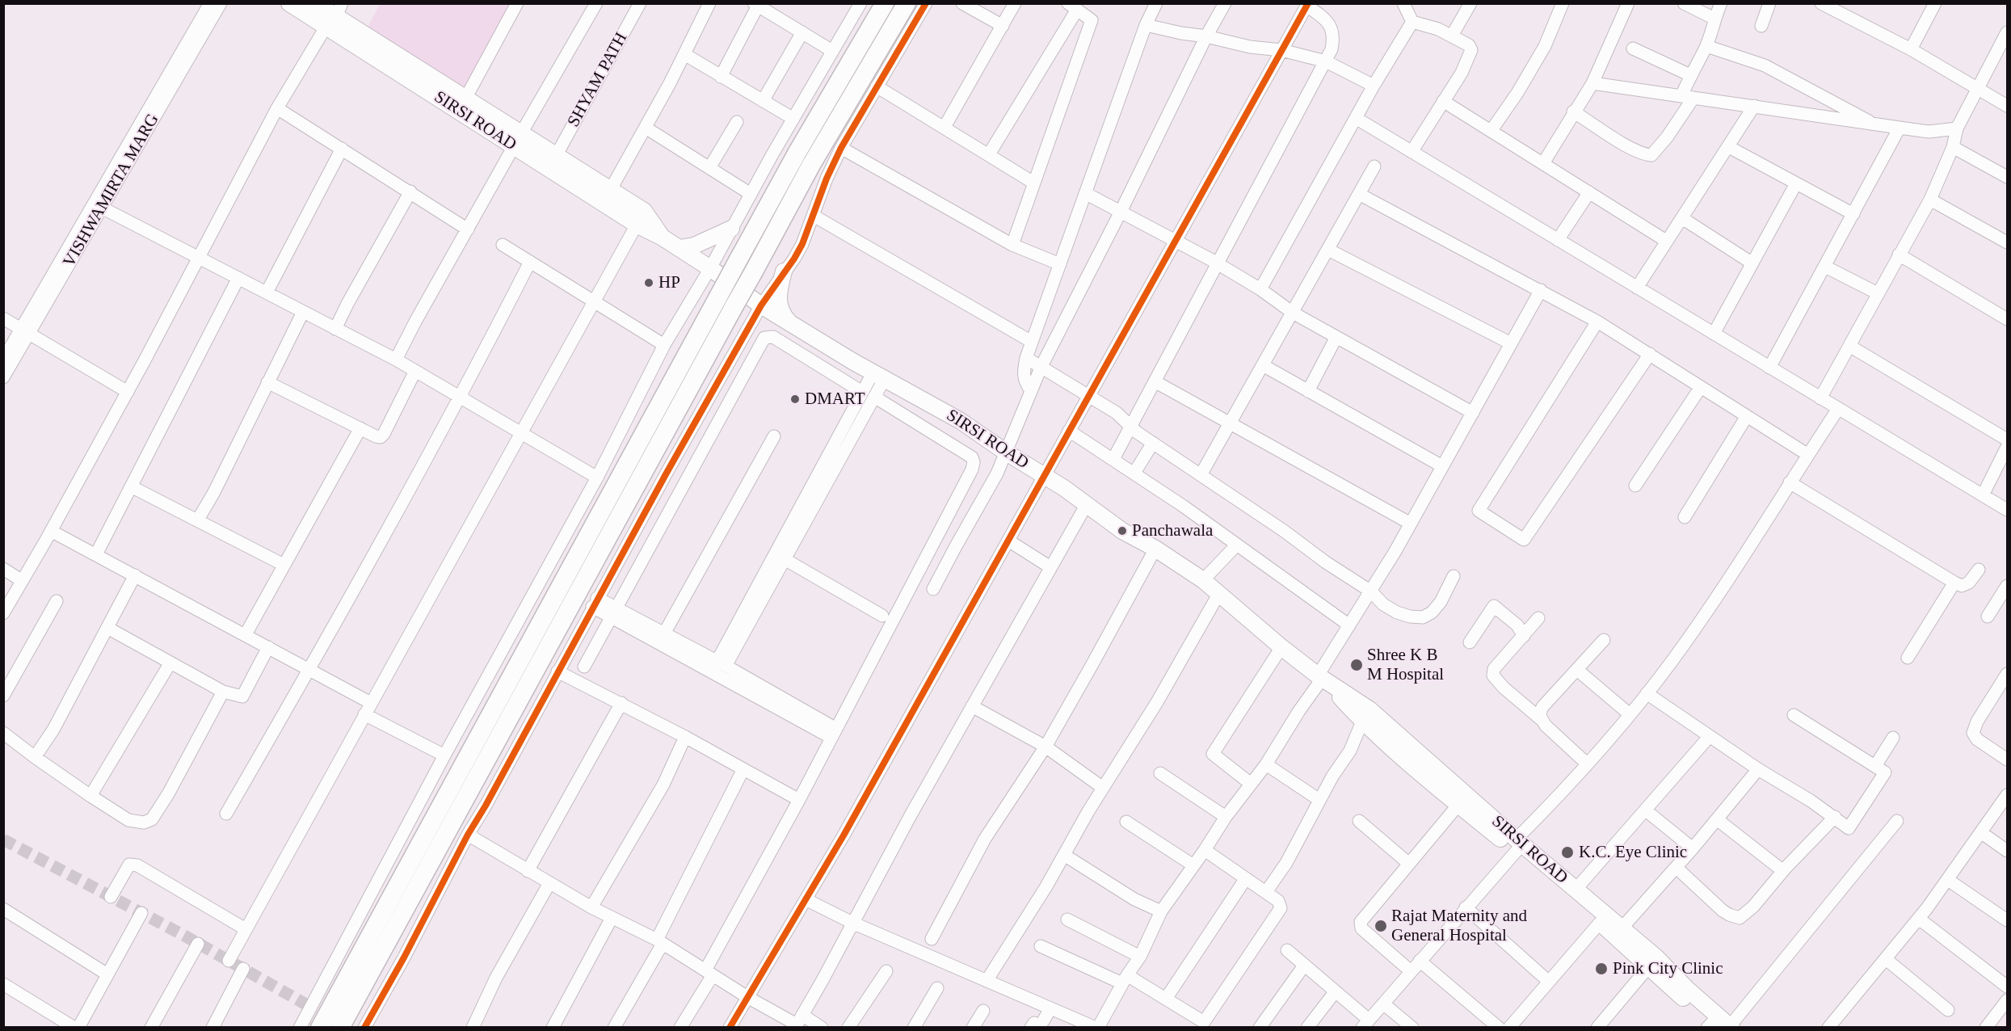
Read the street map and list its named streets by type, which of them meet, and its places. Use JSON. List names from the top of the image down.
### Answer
{
  "streets": {
    "main road": ["SIRSI ROAD"],
    "street": ["SHYAM PATH", "VISHWAMIRTA MARG"]
  },
  "crossings": [
    ["SHYAM PATH", "SIRSI ROAD"]
  ],
  "places": [
    "HP",
    "DMART",
    "Panchawala",
    "Shree K B M Hospital",
    "K.C. Eye Clinic",
    "Rajat Maternity and General Hospital",
    "Pink City Clinic"
  ]
}
